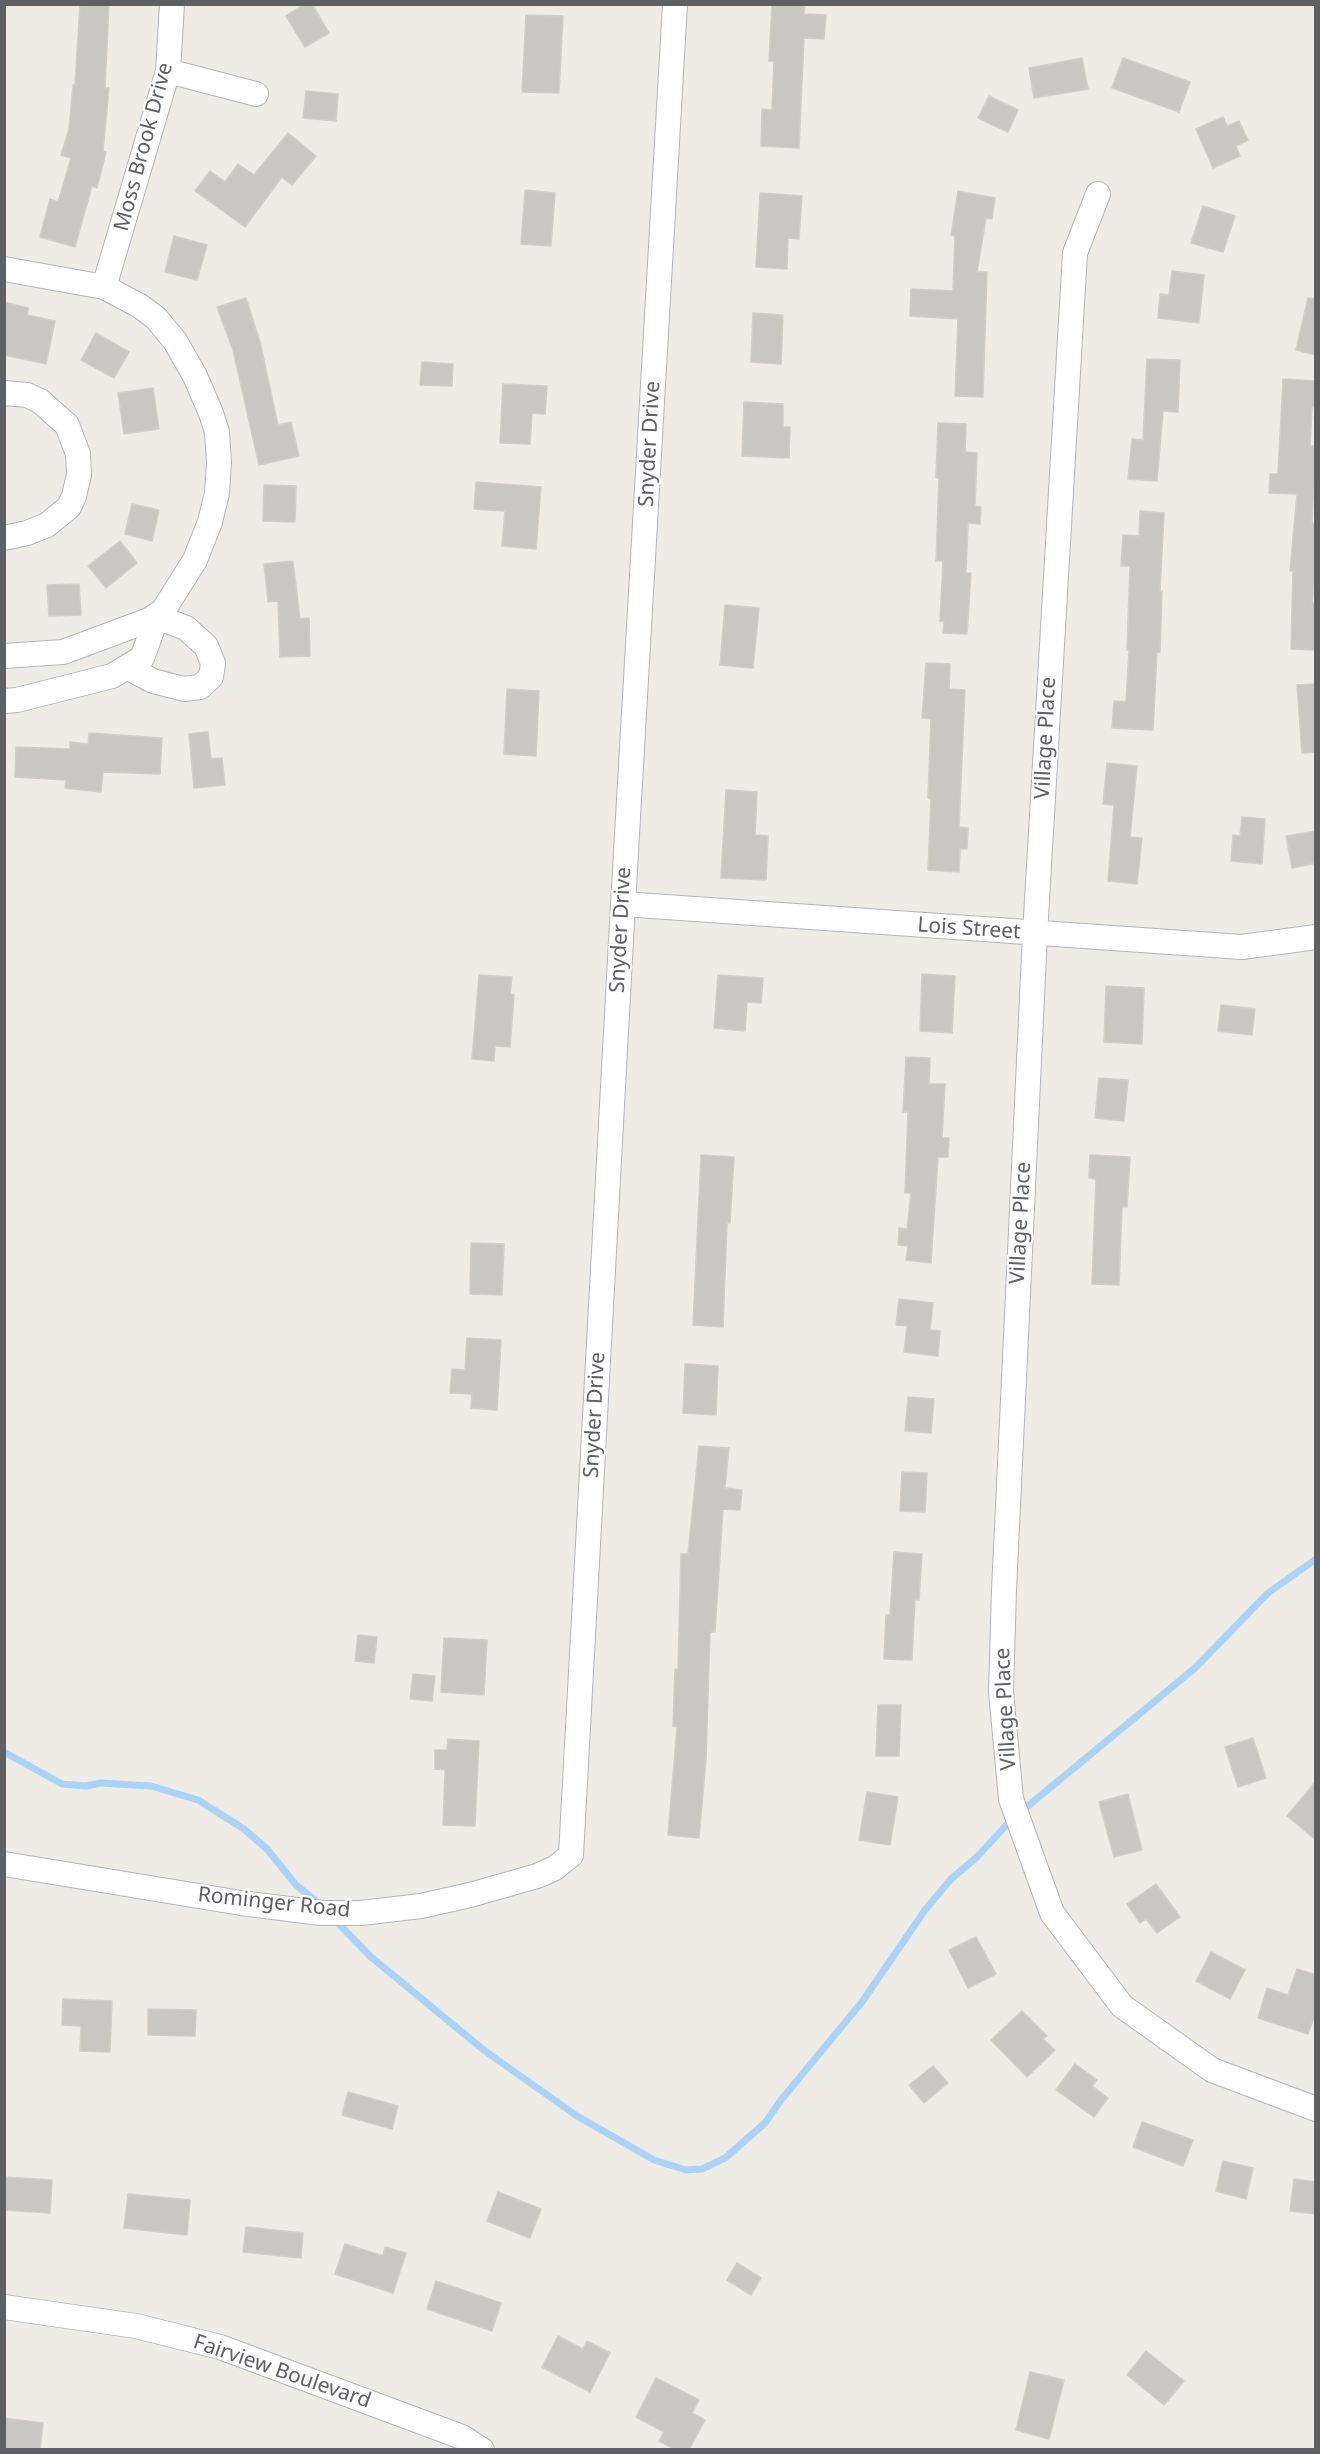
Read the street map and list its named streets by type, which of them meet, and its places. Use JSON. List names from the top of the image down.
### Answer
{
  "streets": {
    "street": [
      "Moss Brook Drive",
      "Snyder Drive",
      "Village Place",
      "Lois Street",
      "Rominger Road",
      "Fairview Boulevard"
    ]
  },
  "crossings": [
    ["Snyder Drive", "Lois Street"],
    ["Snyder Drive", "Rominger Road"],
    ["Village Place", "Lois Street"]
  ]
}
